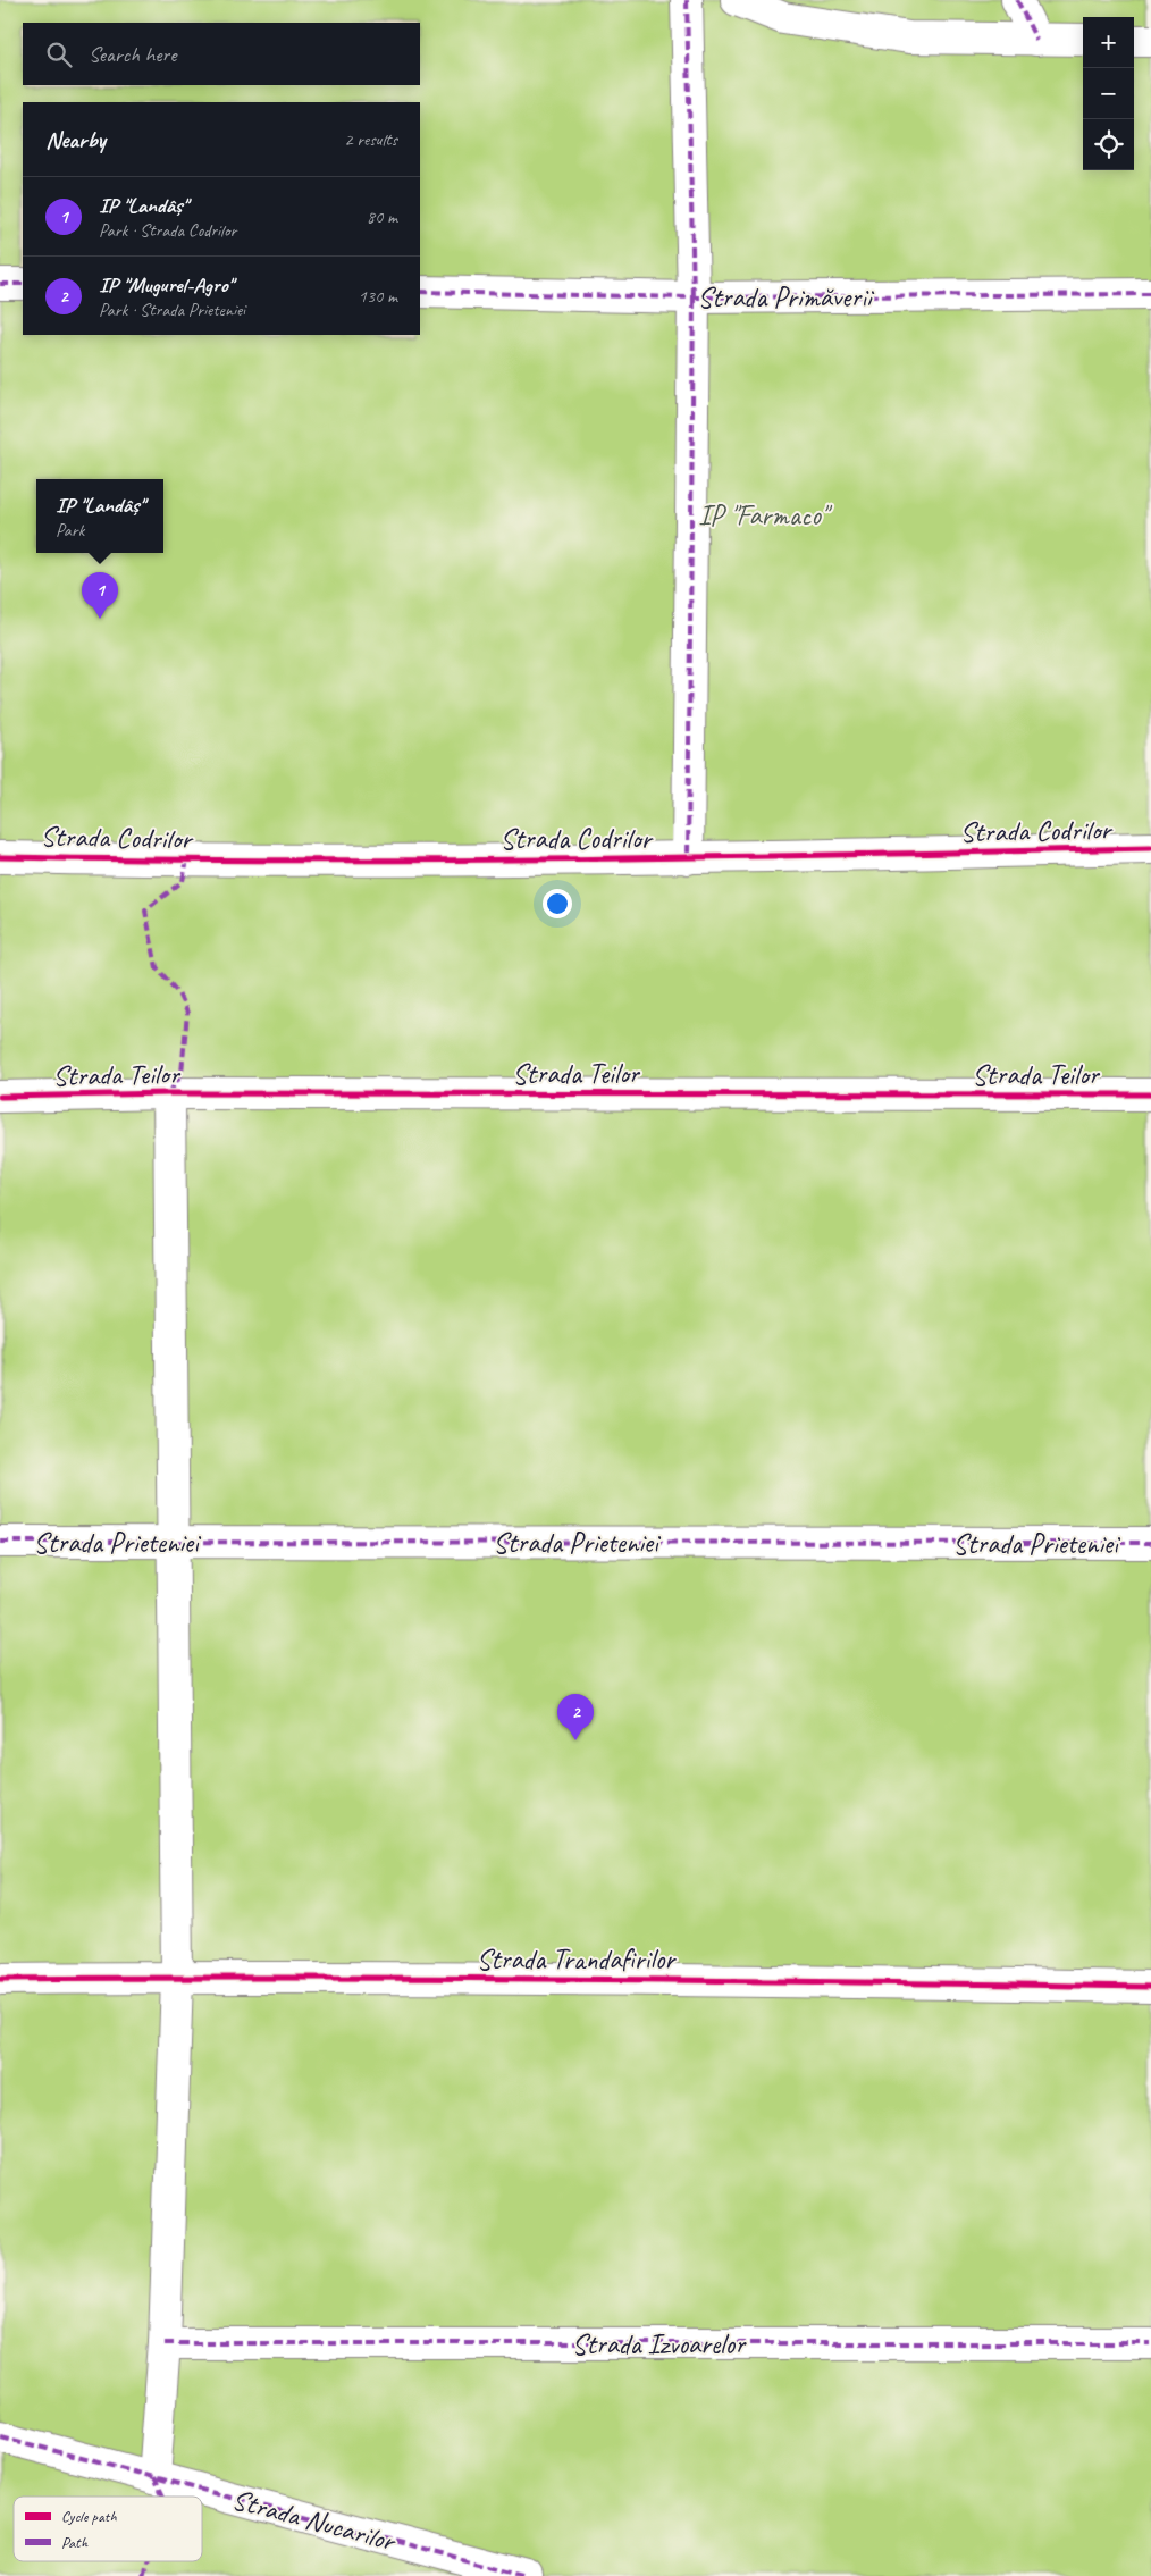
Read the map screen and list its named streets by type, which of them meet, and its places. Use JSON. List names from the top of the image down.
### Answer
{
  "streets": {
    "street": [
      "Strada Primăverii",
      "Strada Codrilor",
      "Strada Teilor",
      "Strada Prieteniei",
      "Strada Trandafirilor",
      "Strada Izvoarelor",
      "Strada Nucarilor"
    ]
  },
  "parks": ["IP \"Farmaco\""],
  "legend": ["Cycle path", "Path"],
  "page": {
    "map_buttons": ["+", "−"],
    "search": "Search here",
    "heading": ["Nearby", "2 results"],
    "list": [
      {
        "mark": "1",
        "name": "IP \"Landâș\"",
        "note": "Park · Strada Codrilor",
        "value": "80 m"
      },
      {
        "mark": "2",
        "name": "IP \"Mugurel-Agro\"",
        "note": "Park · Strada Prieteniei",
        "value": "130 m"
      }
    ],
    "popup": ["IP \"Landâș\"", "Park"],
    "pins": ["1", "2"]
  }
}
